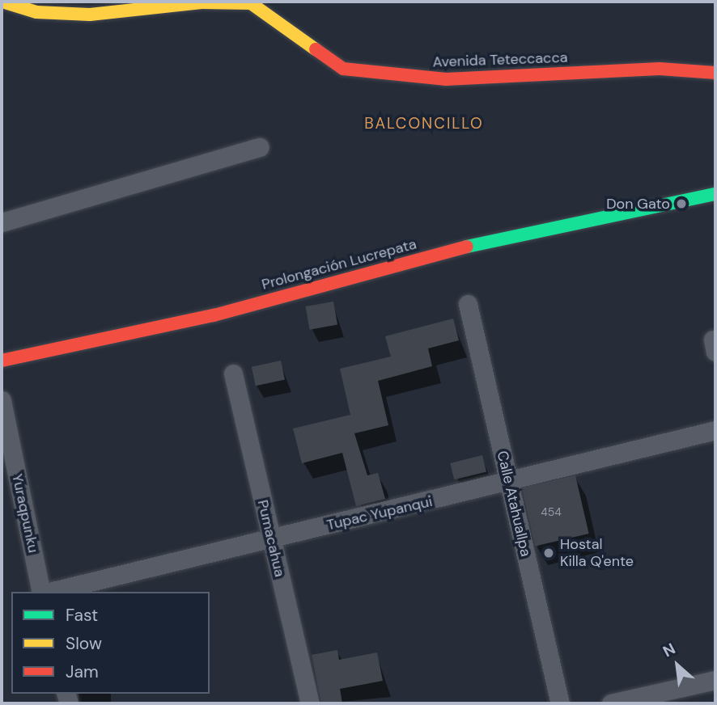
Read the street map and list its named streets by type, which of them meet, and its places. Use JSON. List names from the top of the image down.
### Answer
{
  "streets": {
    "street": [
      "Avenida Teteccacca",
      "Prolongación Lucrepata",
      "Calle Atahuallpa",
      "Yuraqpunku",
      "Tupac Yupanqui",
      "Pumacahua"
    ]
  },
  "crossings": [
    ["Calle Atahuallpa", "Tupac Yupanqui"],
    ["Tupac Yupanqui", "Pumacahua"]
  ],
  "districts": ["BALCONCILLO"],
  "places": ["Don Gato", "Hostal Killa Q'ente"],
  "house_numbers": ["454"],
  "legend": ["Fast", "Slow", "Jam"],
  "north": "top left"
}
